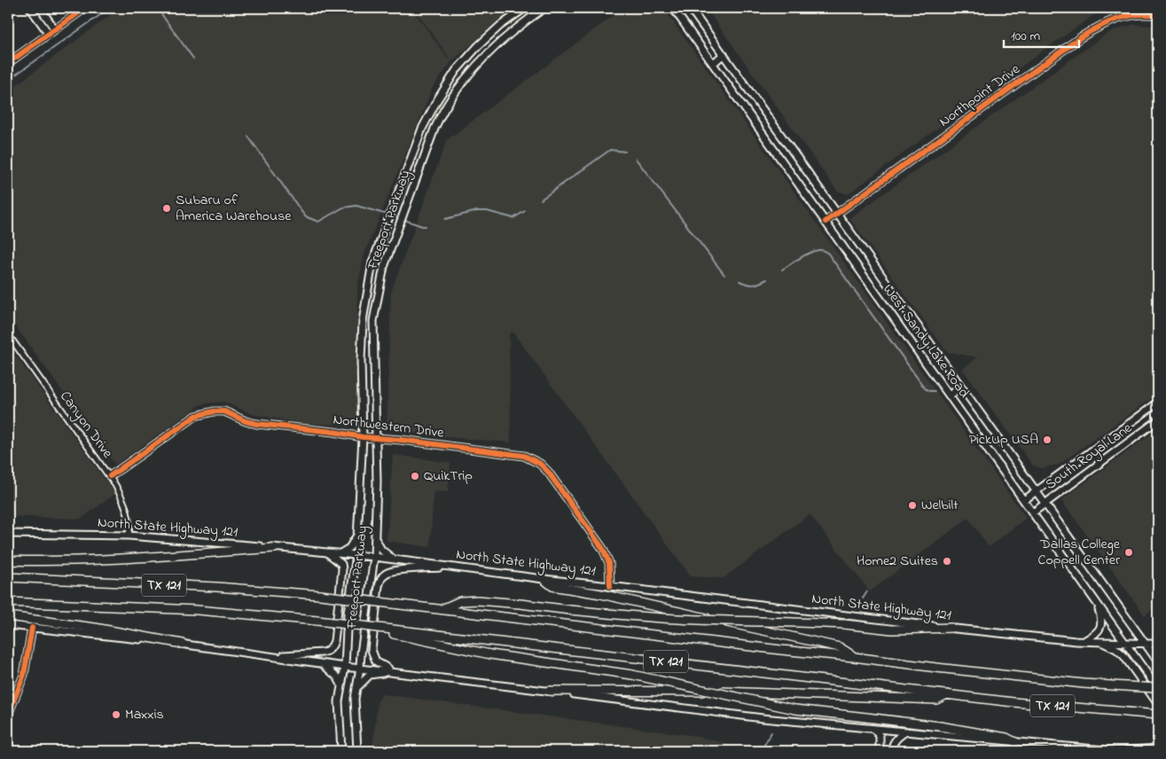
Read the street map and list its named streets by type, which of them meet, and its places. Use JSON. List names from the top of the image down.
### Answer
{
  "streets": {
    "highway": ["TX 121"],
    "main road": [
      "Northpoint Drive",
      "Freeport Parkway",
      "West Sandy Lake Road",
      "Northwestern Drive",
      "South Royal Lane",
      "North State Highway 121"
    ],
    "street": ["Canyon Drive"]
  },
  "crossings": [
    ["Northpoint Drive", "West Sandy Lake Road"],
    ["Freeport Parkway", "Northwestern Drive"],
    ["Freeport Parkway", "North State Highway 121"],
    ["West Sandy Lake Road", "South Royal Lane"],
    ["West Sandy Lake Road", "North State Highway 121"],
    ["West Sandy Lake Road", "TX 121"],
    ["Canyon Drive", "Northwestern Drive"],
    ["Canyon Drive", "North State Highway 121"],
    ["Northwestern Drive", "North State Highway 121"]
  ],
  "places": [
    "Subaru of America Warehouse",
    "PickUp USA",
    "QuikTrip",
    "Welbilt",
    "Dallas College Coppell Center",
    "Home2 Suites",
    "Maxxis"
  ],
  "scale_bar": "100 m"
}
